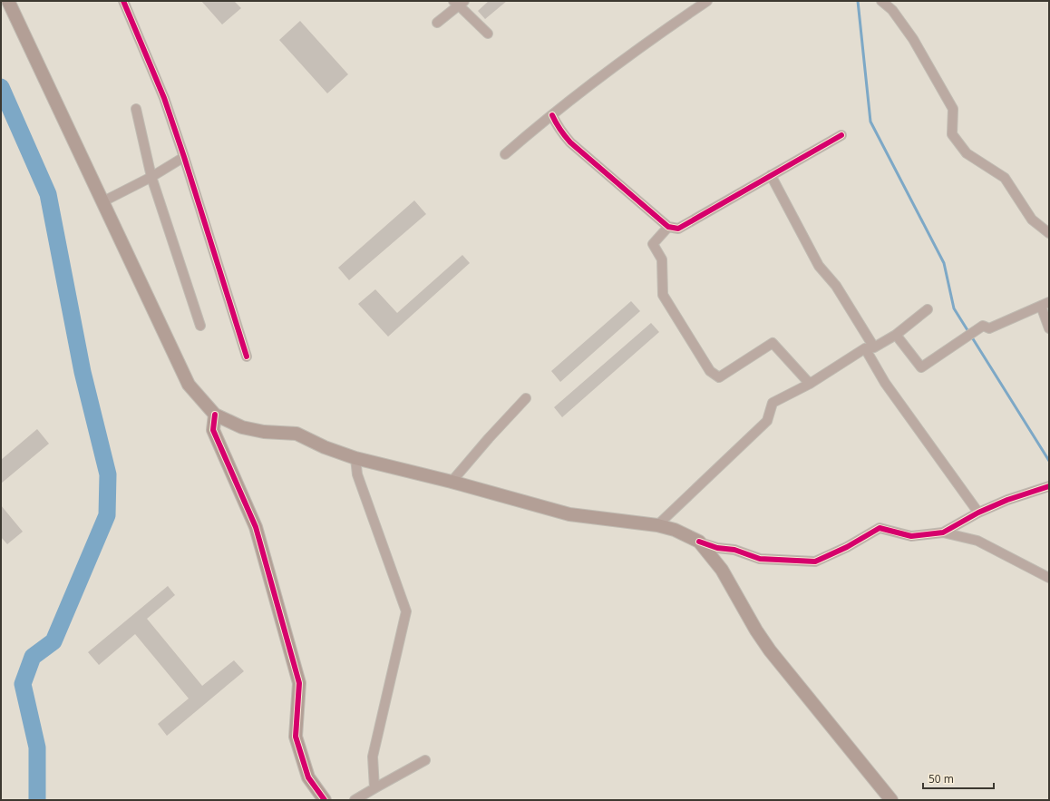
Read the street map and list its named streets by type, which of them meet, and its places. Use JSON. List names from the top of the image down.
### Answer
{
  "scale_bar": "50 m"
}
